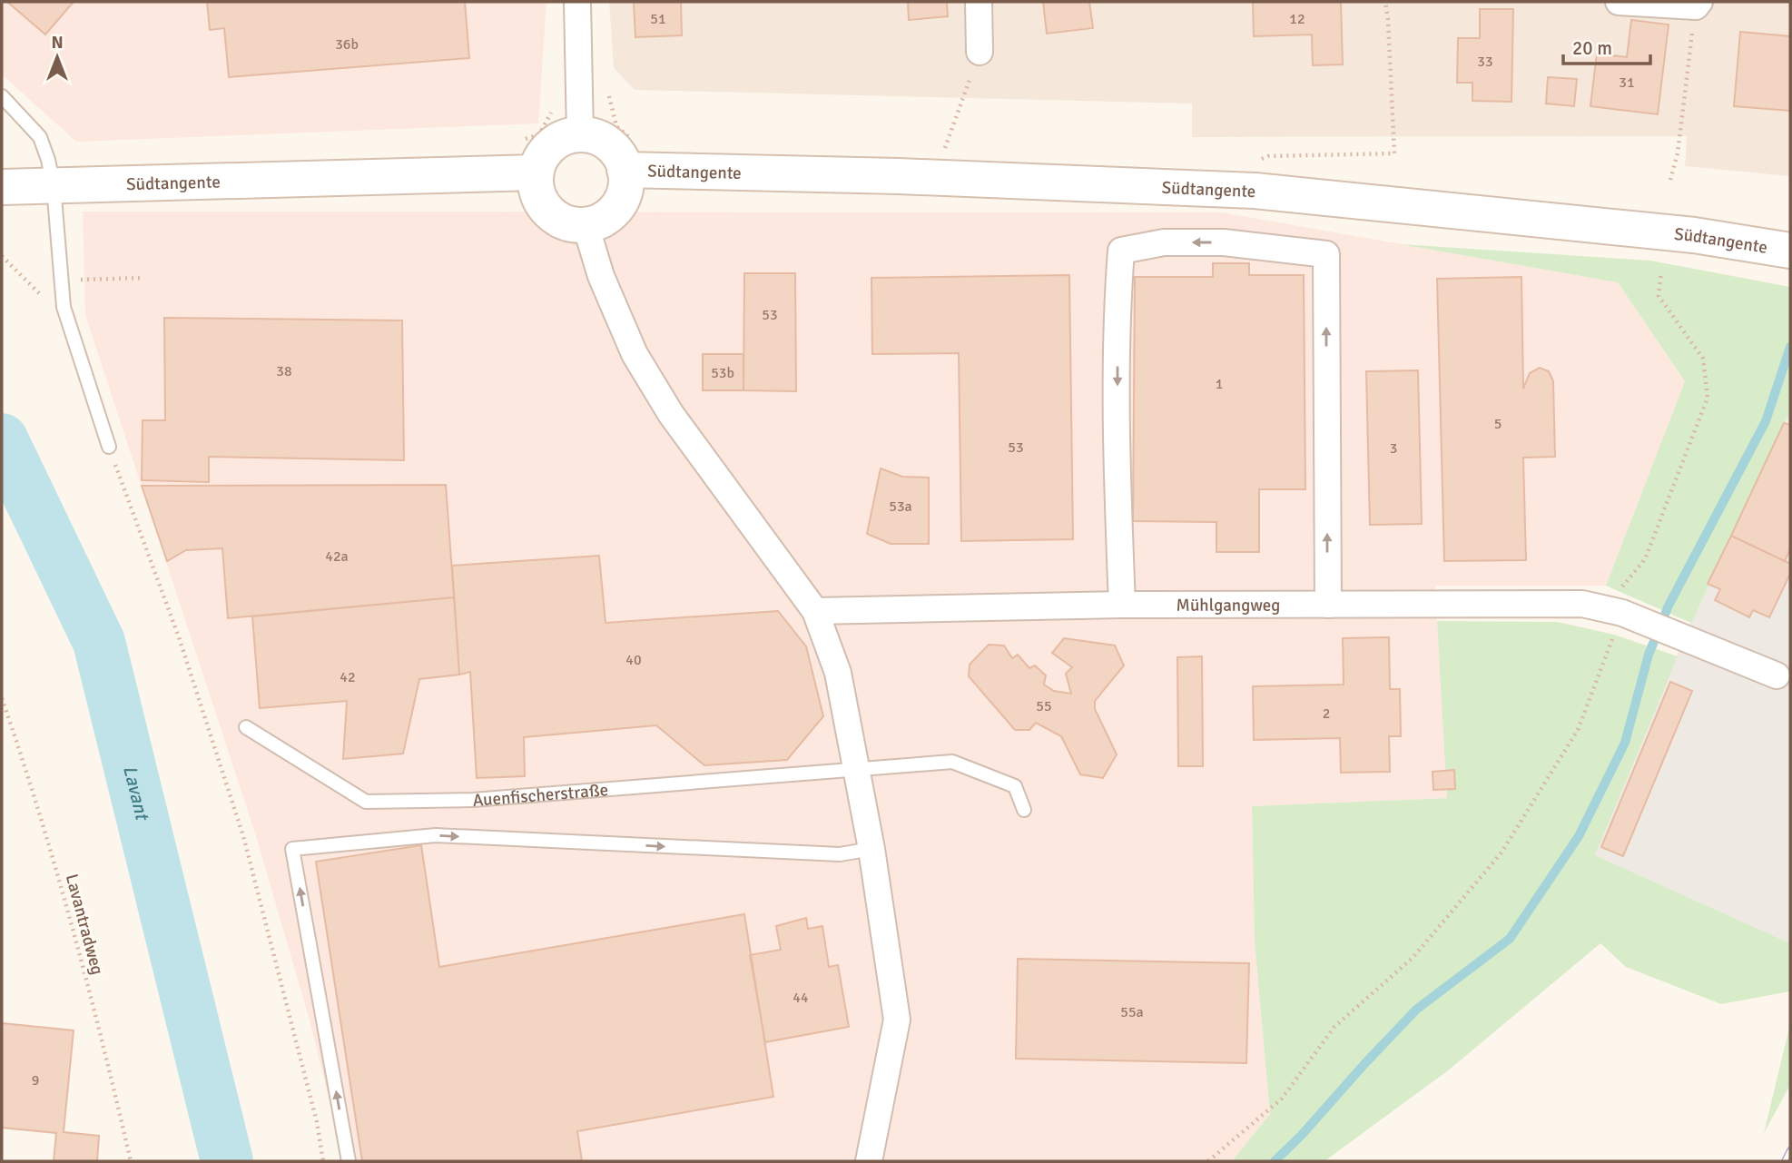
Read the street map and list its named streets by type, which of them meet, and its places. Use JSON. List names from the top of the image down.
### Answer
{
  "streets": {
    "main road": ["Südtangente"],
    "street": ["Mühlgangweg"],
    "lane": ["Auenfischerstraße"],
    "path": ["Lavantradweg"]
  },
  "water": ["Lavant"],
  "house_numbers": [
    "51",
    "12",
    "36b",
    "33",
    "31",
    "53",
    "38",
    "53b",
    "1",
    "5",
    "53",
    "3",
    "53a",
    "42a",
    "40",
    "42",
    "55",
    "2",
    "44",
    "55a",
    "9"
  ],
  "scale_bar": "20 m",
  "north": "top"
}
